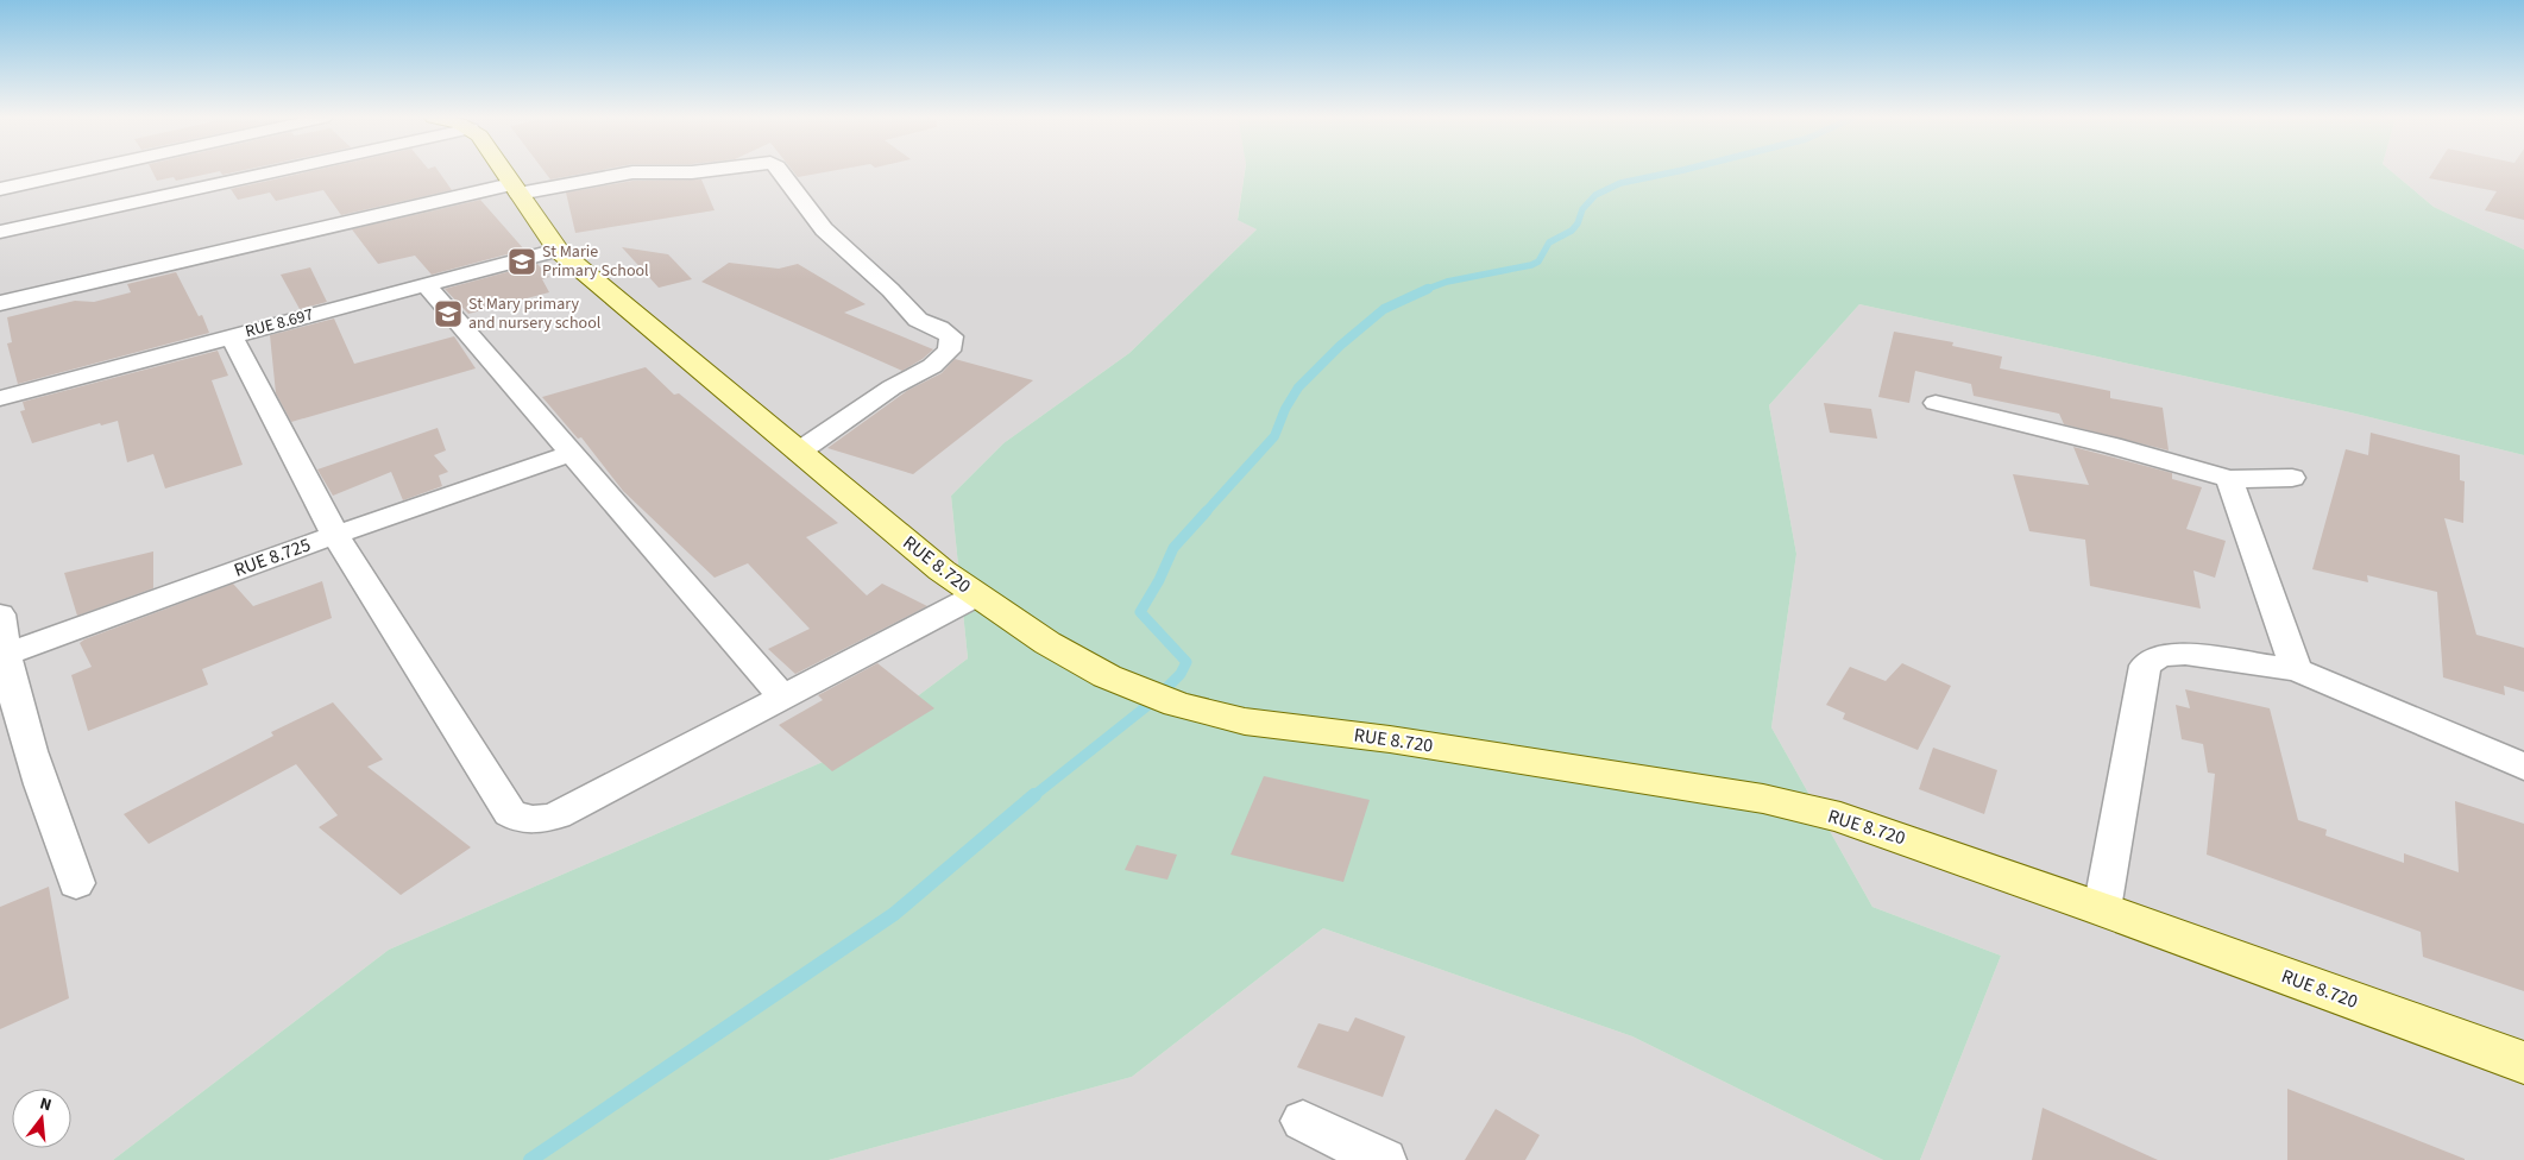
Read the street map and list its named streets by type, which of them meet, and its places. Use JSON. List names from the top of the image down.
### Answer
{
  "streets": {
    "main road": ["RUE 8.720"],
    "street": ["RUE 8.697", "RUE 8.725"]
  },
  "crossings": [
    ["RUE 8.697", "RUE 8.725"],
    ["RUE 8.697", "RUE 8.720"]
  ],
  "places": {
    "school or university": ["St Marie Primary School", "St Mary primary and nursery school"]
  },
  "north": "top"
}
